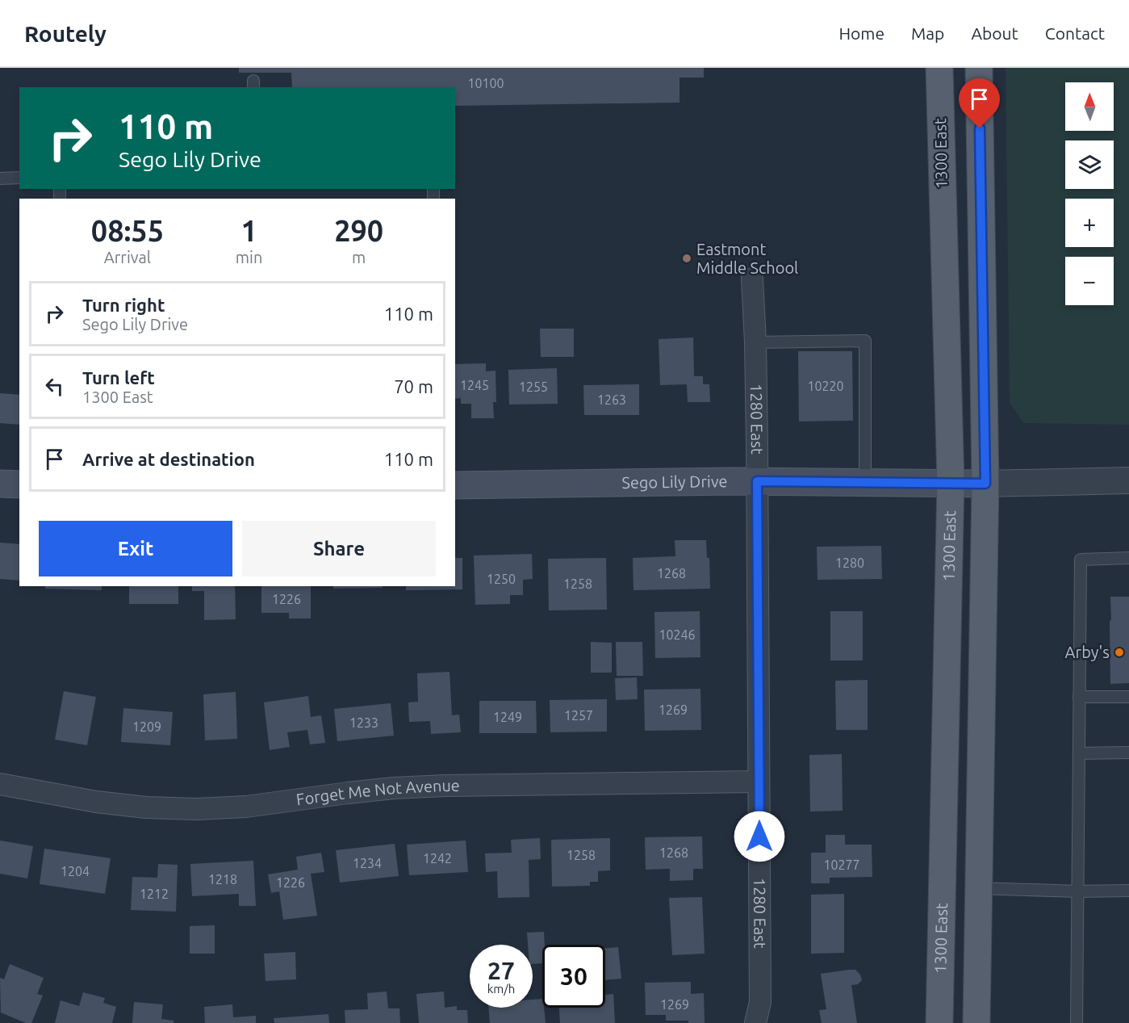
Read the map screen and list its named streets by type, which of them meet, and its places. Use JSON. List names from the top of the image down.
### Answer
{
  "streets": {
    "main road": ["1300 East", "Sego Lily Drive"],
    "street": ["1280 East", "Forget Me Not Avenue"]
  },
  "crossings": [
    ["1300 East", "Sego Lily Drive"],
    ["1280 East", "Sego Lily Drive"],
    ["1280 East", "Forget Me Not Avenue"]
  ],
  "places": ["Eastmont Middle School", "Arby's"],
  "house_numbers": [
    "10100",
    "1245",
    "10220",
    "1255",
    "1263",
    "1280",
    "1268",
    "1250",
    "1258",
    "1226",
    "10246",
    "1269",
    "1257",
    "1249",
    "1233",
    "1209",
    "1268",
    "1258",
    "1242",
    "1234",
    "10277",
    "1204",
    "1218",
    "1226",
    "1212",
    "1269"
  ],
  "north": "top",
  "page": {
    "header": "Routely",
    "nav": [
      "Home",
      "Map",
      "About",
      "Contact"
    ],
    "map_buttons": ["+", "−"],
    "turn": ["110 m", "Sego Lily Drive"],
    "eta": [
      "08:55",
      "Arrival",
      "1",
      "min",
      "290",
      "m"
    ],
    "list": [
      {
        "name": "Turn right",
        "note": "Sego Lily Drive",
        "value": "110 m"
      },
      {
        "name": "Turn left",
        "note": "1300 East",
        "value": "70 m"
      },
      {
        "name": "Arrive at destination",
        "value": "110 m"
      }
    ],
    "buttons": ["Exit", "Share"],
    "speed": "27 km/h",
    "limit": "30"
  }
}
